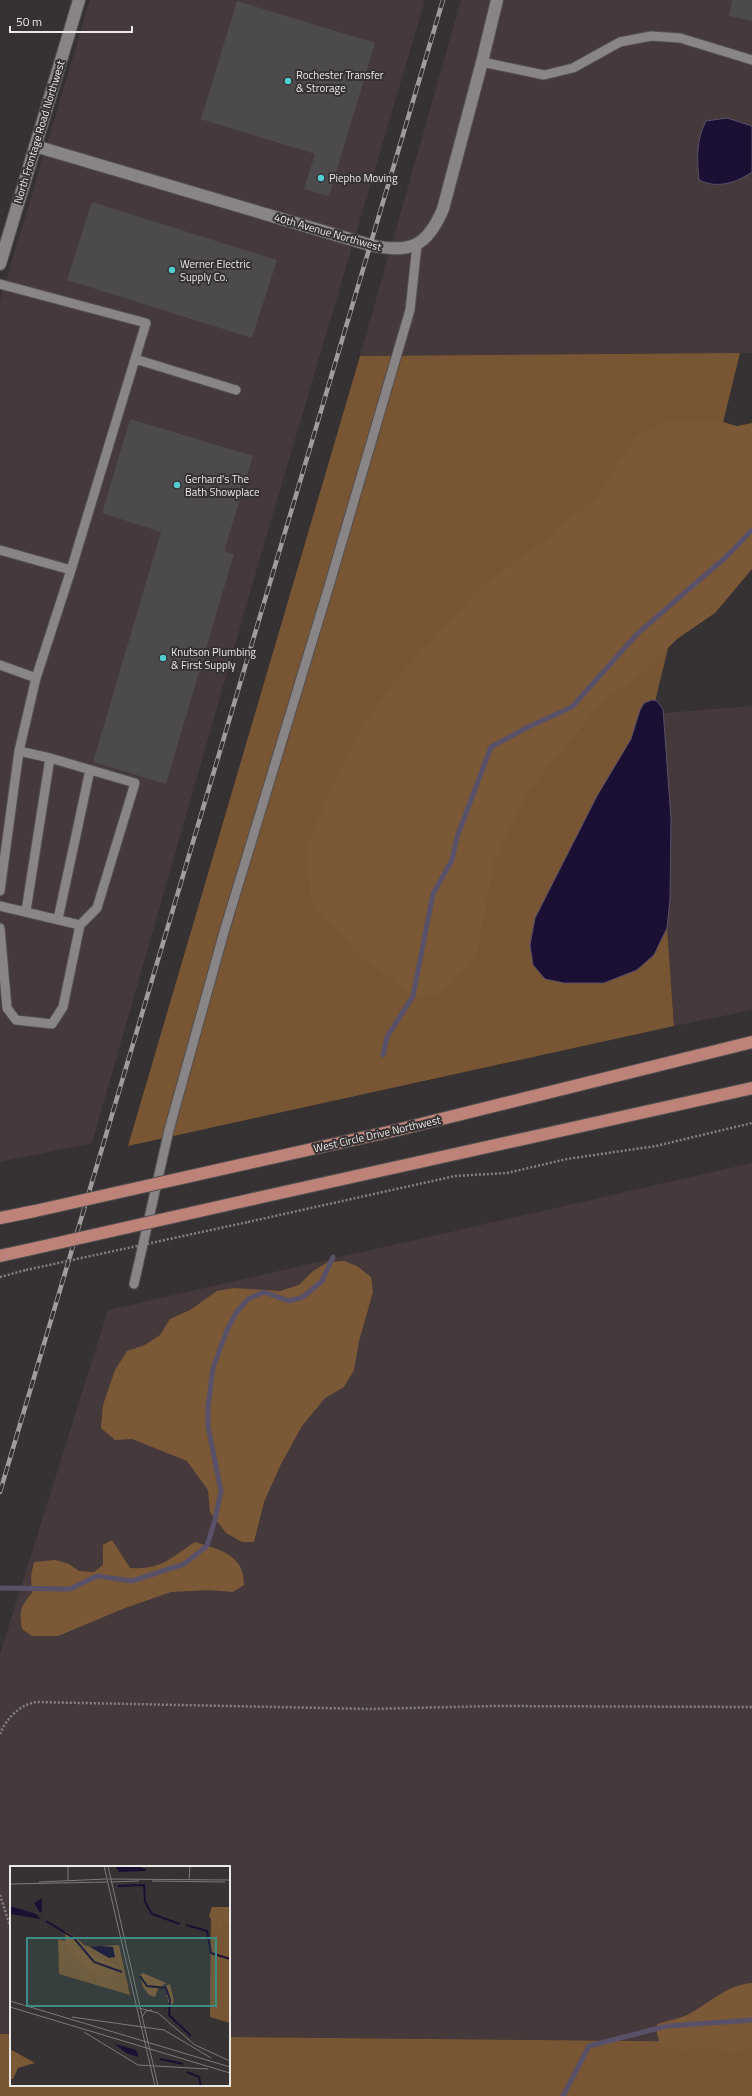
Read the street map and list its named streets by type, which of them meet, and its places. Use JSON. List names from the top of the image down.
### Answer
{
  "streets": {
    "main road": ["West Circle Drive Northwest"],
    "street": ["North Frontage Road Northwest", "40th Avenue Northwest"]
  },
  "crossings": [
    ["North Frontage Road Northwest", "40th Avenue Northwest"]
  ],
  "places": [
    "Rochester Transfer & Strorage",
    "Piepho Moving",
    "Werner Electric Supply Co.",
    "Gerhard's The Bath Showplace",
    "Knutson Plumbing & First Supply"
  ],
  "scale_bar": "50 m"
}
